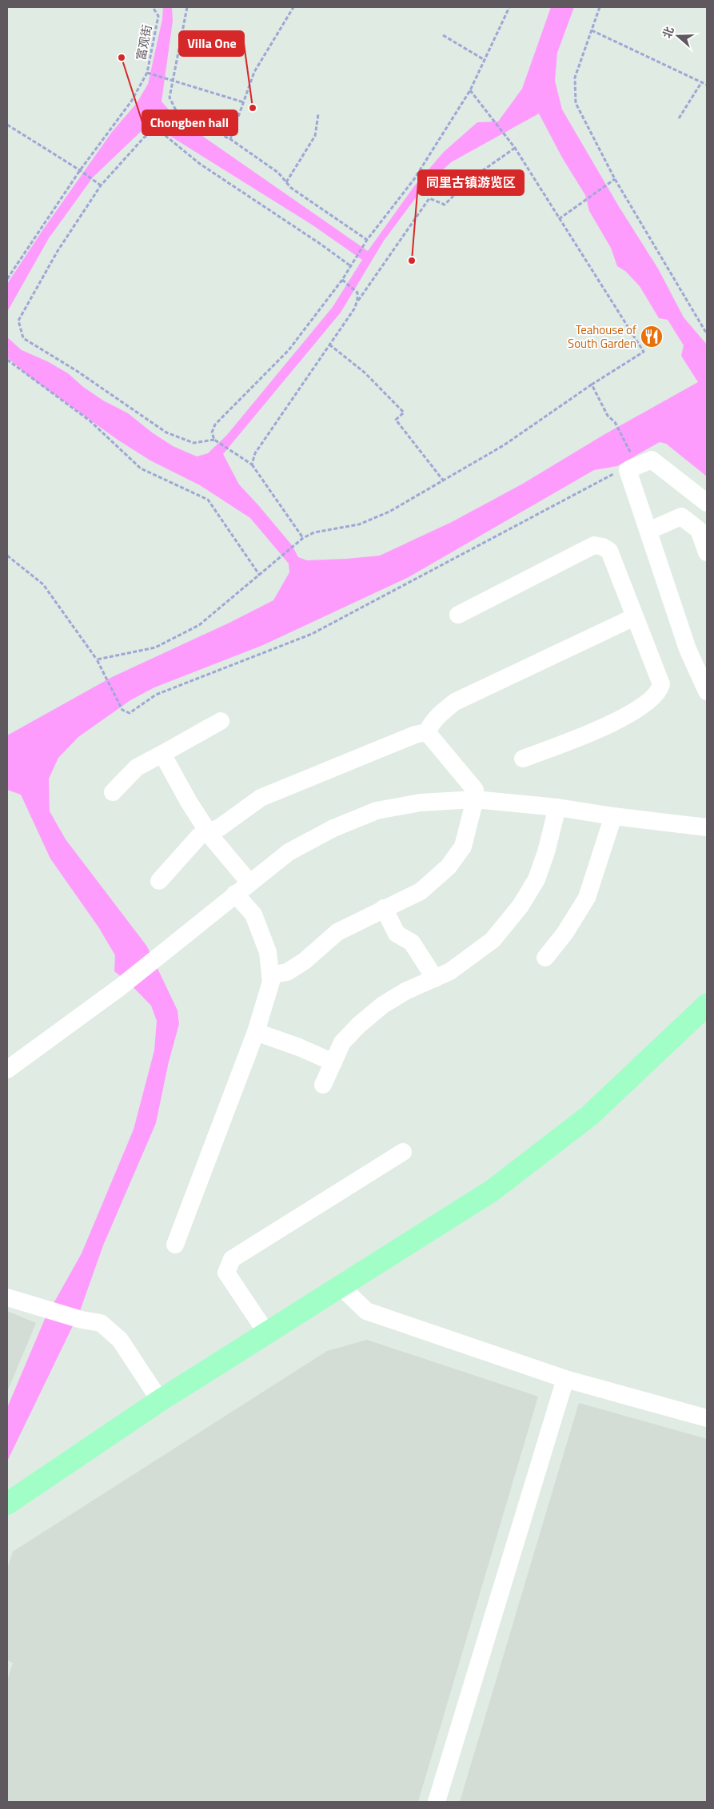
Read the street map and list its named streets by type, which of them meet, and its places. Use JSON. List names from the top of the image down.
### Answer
{
  "streets": {
    "path": ["富观街"]
  },
  "places": {
    "other": ["Chongben hall", "Villa One", "同里古镇游览区"],
    "restaurant": ["Teahouse of South Garden"]
  },
  "north": "left"
}
